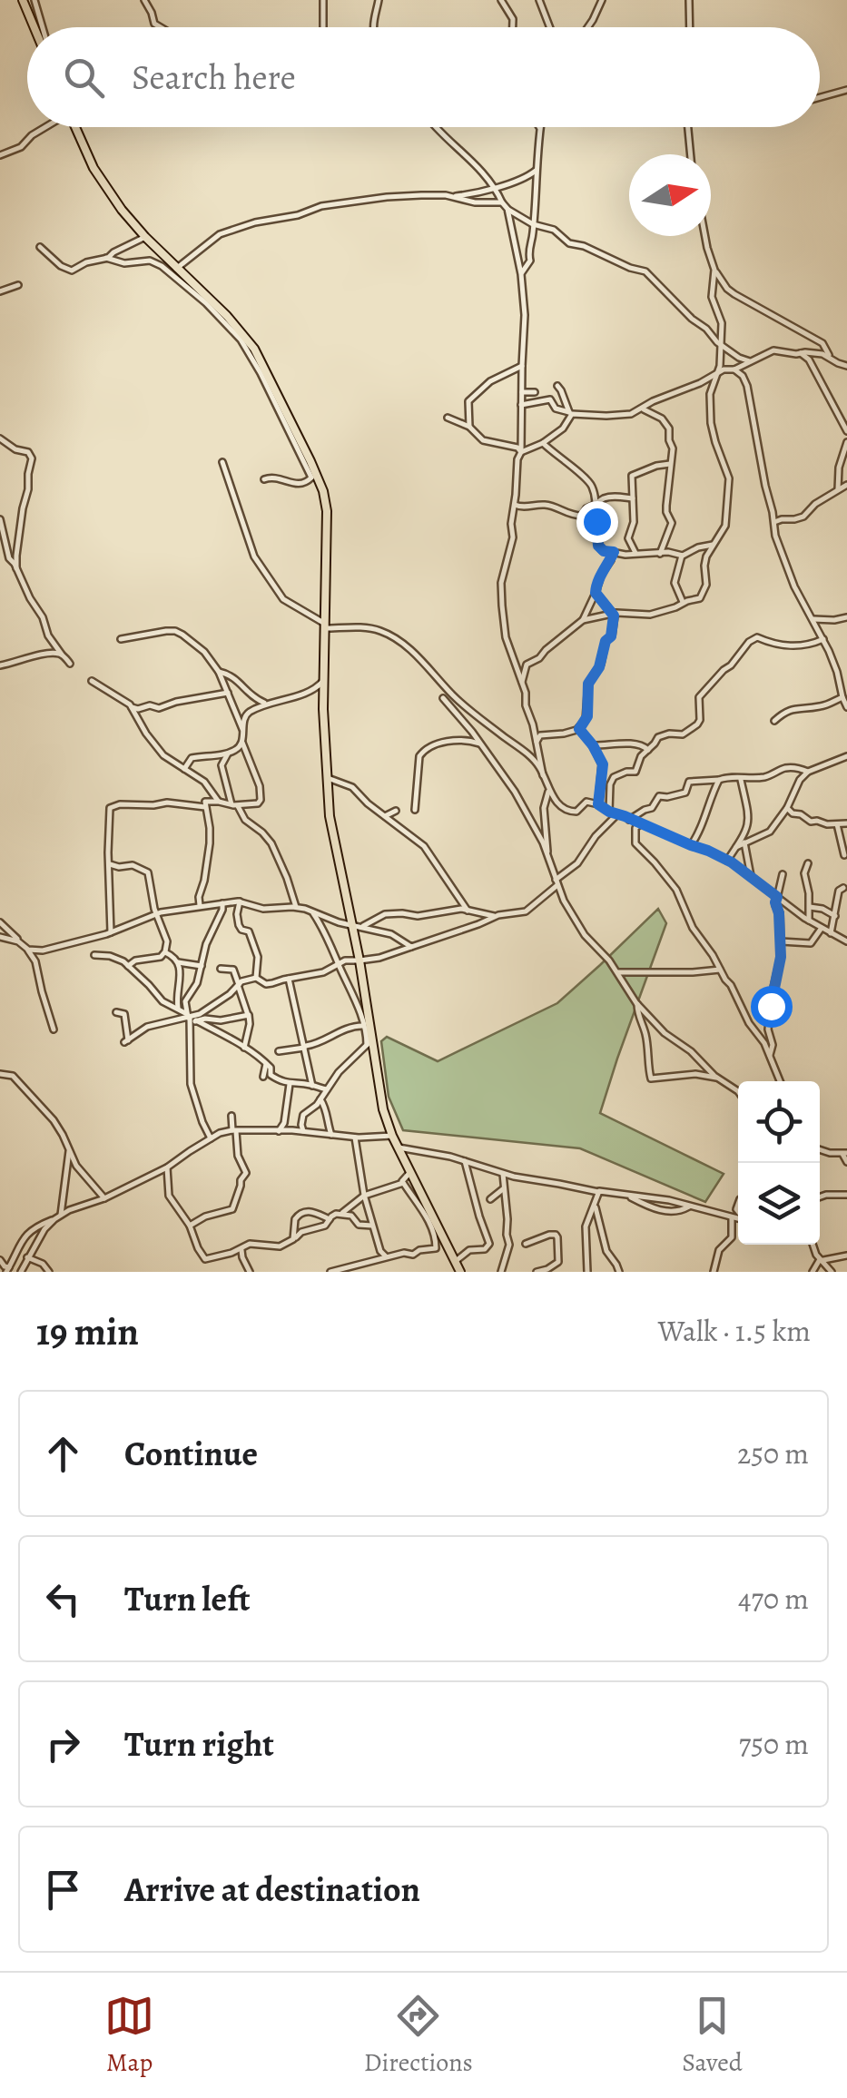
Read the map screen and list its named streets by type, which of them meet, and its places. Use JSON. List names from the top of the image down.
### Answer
{
  "north": "right",
  "page": {
    "search": "Search here",
    "heading": ["19 min", "Walk · 1.5 km"],
    "list": [
      ["Continue", "250 m"],
      ["Turn left", "470 m"],
      ["Turn right", "750 m"],
      "Arrive at destination"
    ],
    "nav": ["Map", "Directions", "Saved"]
  }
}
